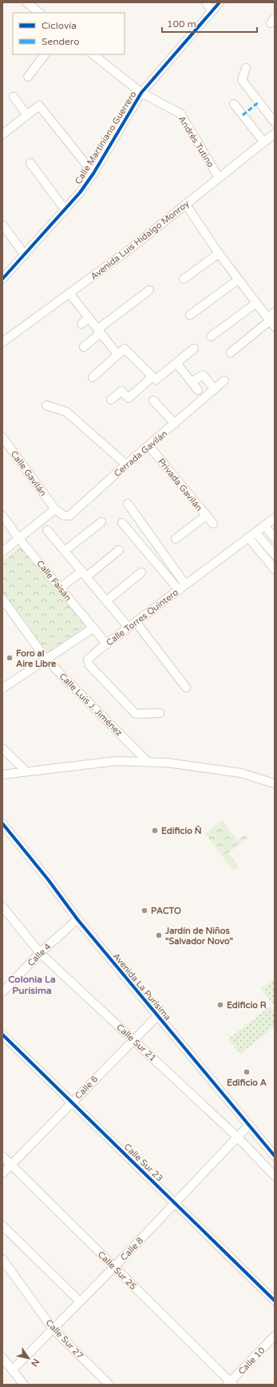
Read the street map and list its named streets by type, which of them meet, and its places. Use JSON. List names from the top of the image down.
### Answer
{
  "streets": {
    "street": [
      "Calle Martiniano Guerrero",
      "Andrés Tutino",
      "Avenida Luis Hidalgo Monroy",
      "Cerrada Gavilán",
      "Calle Gavilán",
      "Privada Gavilán",
      "Calle Faisán",
      "Calle Torres Quintero",
      "Calle Luis J. Jiménez",
      "Calle 4",
      "Avenida La Purísima",
      "Calle Sur 21",
      "Calle 6",
      "Calle Sur 23",
      "Calle 8",
      "Calle Sur 25",
      "Calle Sur 27",
      "Calle 10"
    ]
  },
  "crossings": [
    ["Calle Martiniano Guerrero", "Andrés Tutino"],
    ["Andrés Tutino", "Avenida Luis Hidalgo Monroy"],
    ["Cerrada Gavilán", "Calle Gavilán"],
    ["Cerrada Gavilán", "Privada Gavilán"],
    ["Calle Faisán", "Calle Torres Quintero"],
    ["Calle 4", "Avenida La Purísima"],
    ["Calle 4", "Calle Sur 21"],
    ["Avenida La Purísima", "Calle 6"],
    ["Avenida La Purísima", "Calle 8"],
    ["Calle Sur 21", "Calle 6"],
    ["Calle Sur 21", "Calle 8"],
    ["Calle 6", "Calle Sur 23"],
    ["Calle 6", "Calle Sur 25"],
    ["Calle Sur 23", "Calle 8"],
    ["Calle 8", "Calle Sur 25"],
    ["Calle 8", "Calle Sur 27"],
    ["Calle Sur 25", "Calle 10"]
  ],
  "districts": ["Colonia La Purísima"],
  "places": [
    "Foro al Aire Libre",
    "Edificio Ñ",
    "PACTO",
    "Jardín de Niños \"Salvador Novo\"",
    "Edificio R",
    "Edificio A"
  ],
  "legend": ["Ciclovía", "Sendero"],
  "scale_bar": "100 m",
  "north": "bottom right"
}
